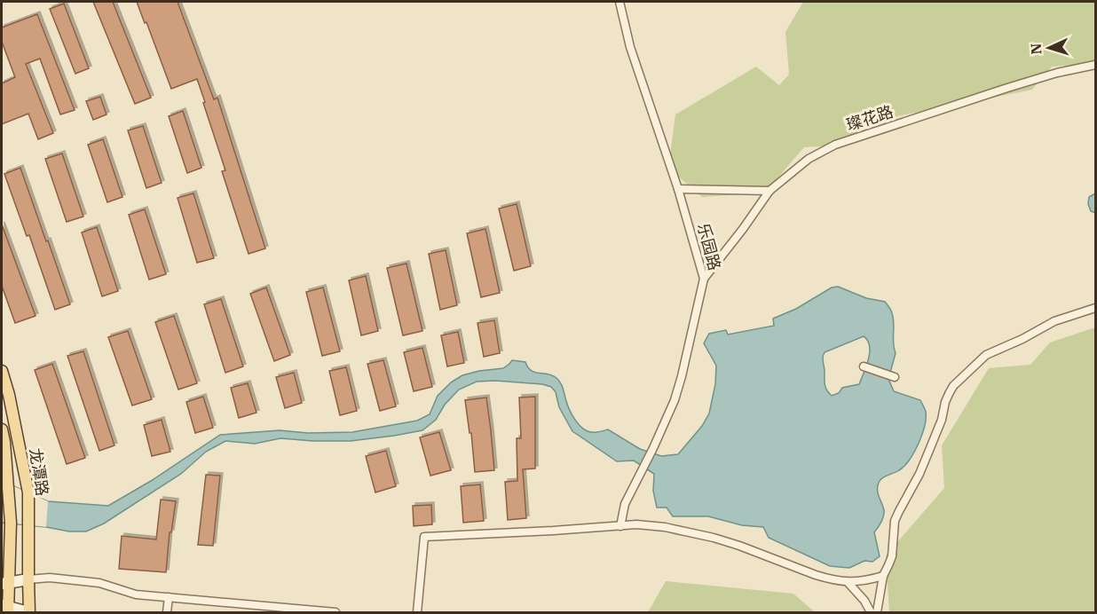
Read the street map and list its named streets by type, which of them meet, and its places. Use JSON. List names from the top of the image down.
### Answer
{
  "streets": {
    "main road": ["龙潭路"],
    "street": ["璨花路", "乐园路"]
  },
  "crossings": [
    ["璨花路", "乐园路"]
  ],
  "north": "left"
}
